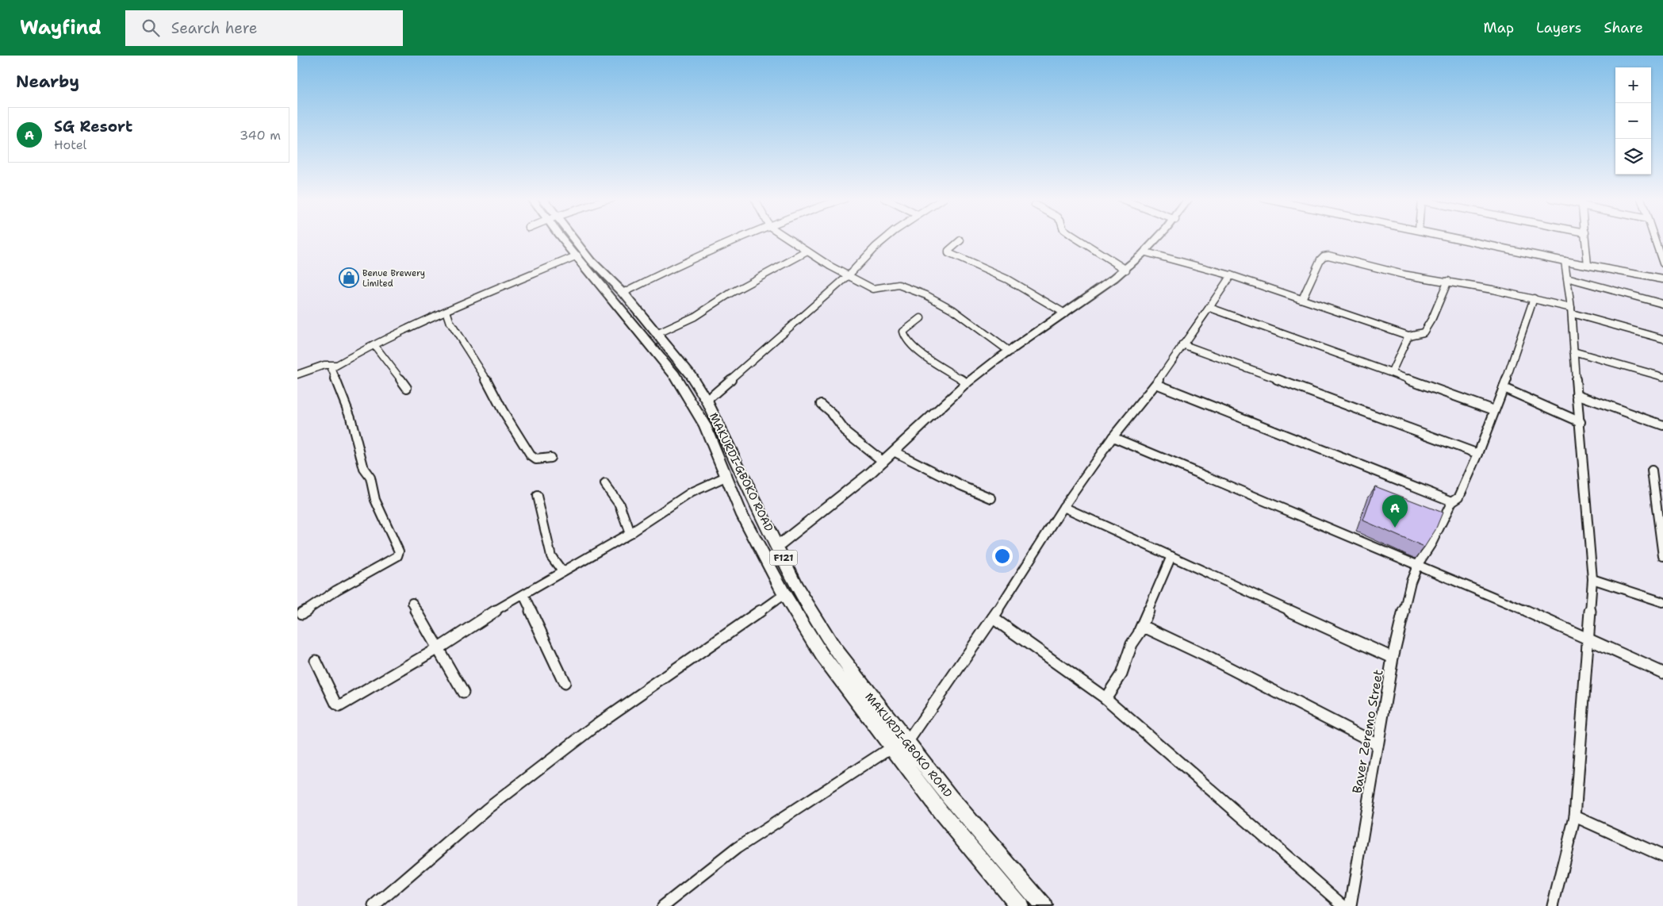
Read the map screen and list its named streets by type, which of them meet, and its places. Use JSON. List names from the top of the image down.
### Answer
{
  "streets": {
    "main road": ["MAKURDI-GBOKO ROAD", "F121"],
    "street": ["Baver Zeremo Street"]
  },
  "places": {
    "shop": ["Benue Brewery Limited"]
  },
  "page": {
    "header": "Wayfind",
    "search": "Search here",
    "nav": ["Map", "Layers", "Share"],
    "heading": "Nearby",
    "map_buttons": ["+", "−"],
    "list": [
      {
        "mark": "A",
        "name": "SG Resort",
        "note": "Hotel",
        "value": "340 m"
      }
    ],
    "pins": "A"
  }
}
